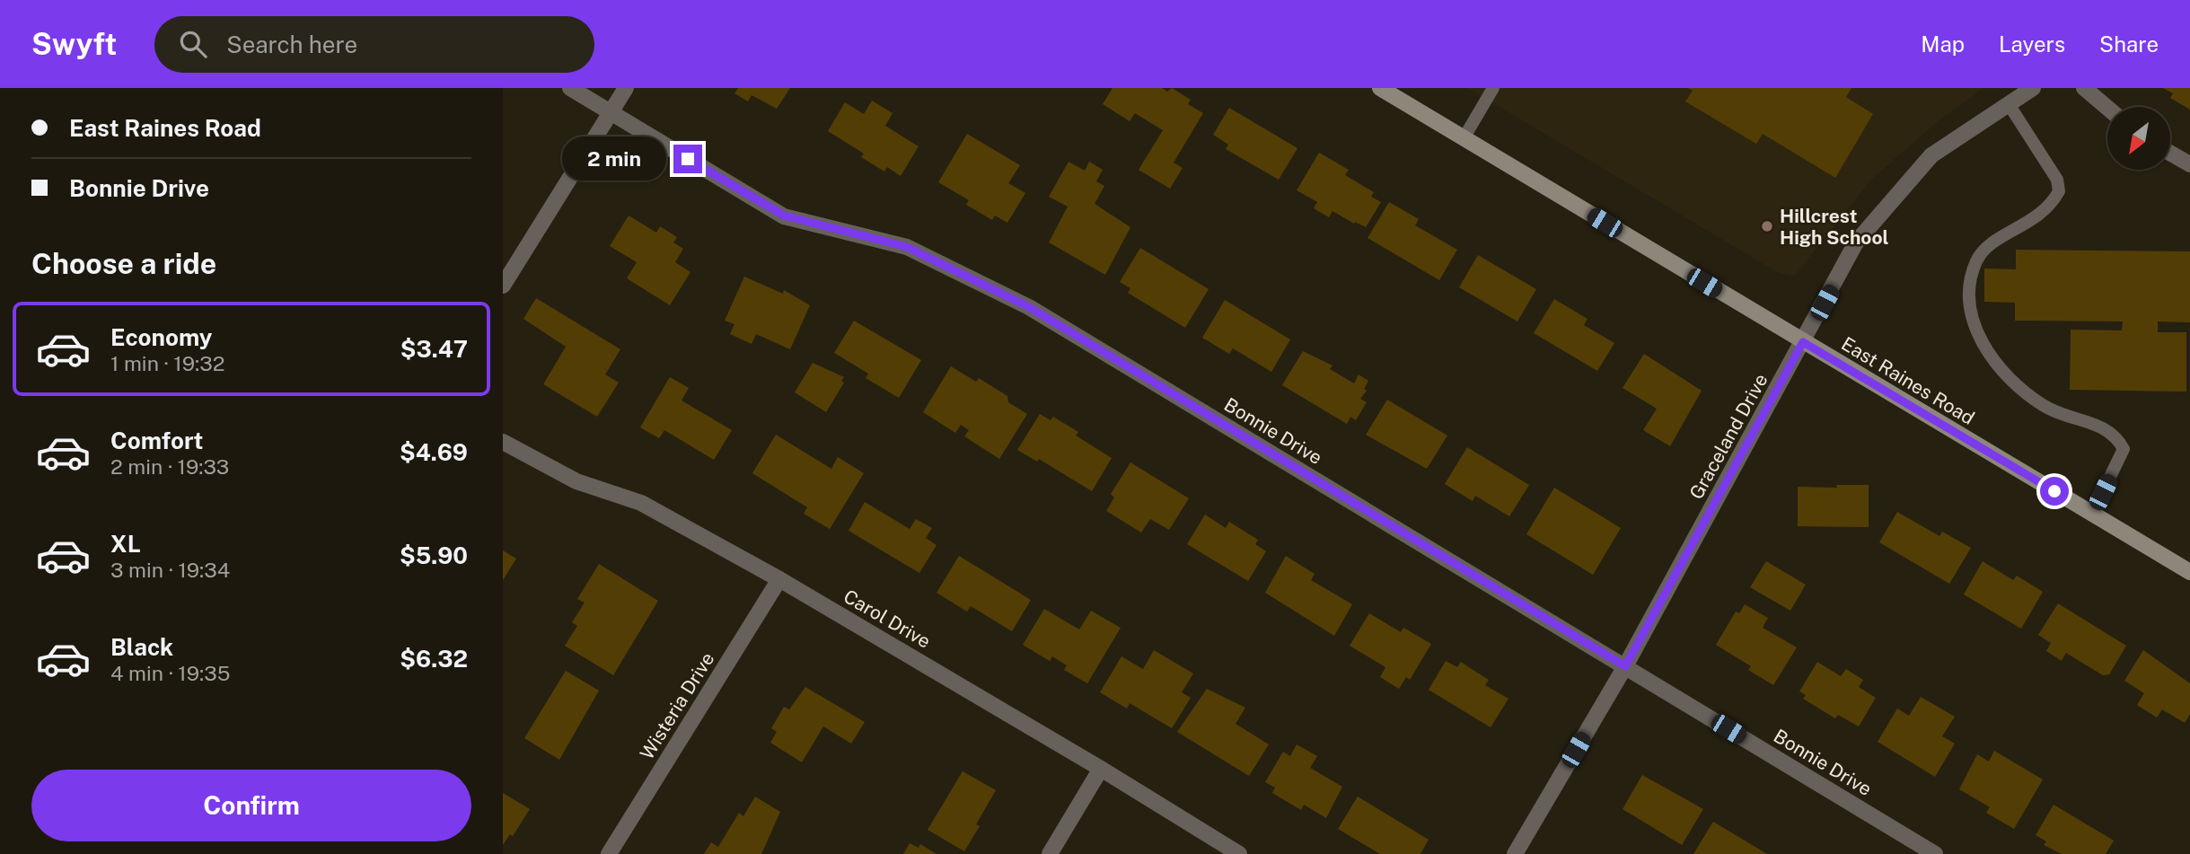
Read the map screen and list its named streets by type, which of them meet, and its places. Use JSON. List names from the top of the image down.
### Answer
{
  "streets": {
    "main road": ["East Raines Road"],
    "street": [
      "Bonnie Drive",
      "Graceland Drive",
      "Carol Drive",
      "Wisteria Drive"
    ]
  },
  "crossings": [
    ["East Raines Road", "Graceland Drive"],
    ["Bonnie Drive", "Graceland Drive"],
    ["Carol Drive", "Wisteria Drive"]
  ],
  "places": ["Hillcrest High School"],
  "north": "bottom left",
  "page": {
    "header": "Swyft",
    "search": "Search here",
    "nav": ["Map", "Layers", "Share"],
    "banner": ["East Raines Road", "Bonnie Drive"],
    "bubble": "2 min",
    "heading": "Choose a ride",
    "list": [
      {
        "name": "Economy",
        "note": "1 min · 19:32",
        "value": "$3.47"
      },
      {
        "name": "Comfort",
        "note": "2 min · 19:33",
        "value": "$4.69"
      },
      {
        "name": "XL",
        "note": "3 min · 19:34",
        "value": "$5.90"
      },
      {
        "name": "Black",
        "note": "4 min · 19:35",
        "value": "$6.32"
      }
    ],
    "buttons": "Confirm"
  }
}
